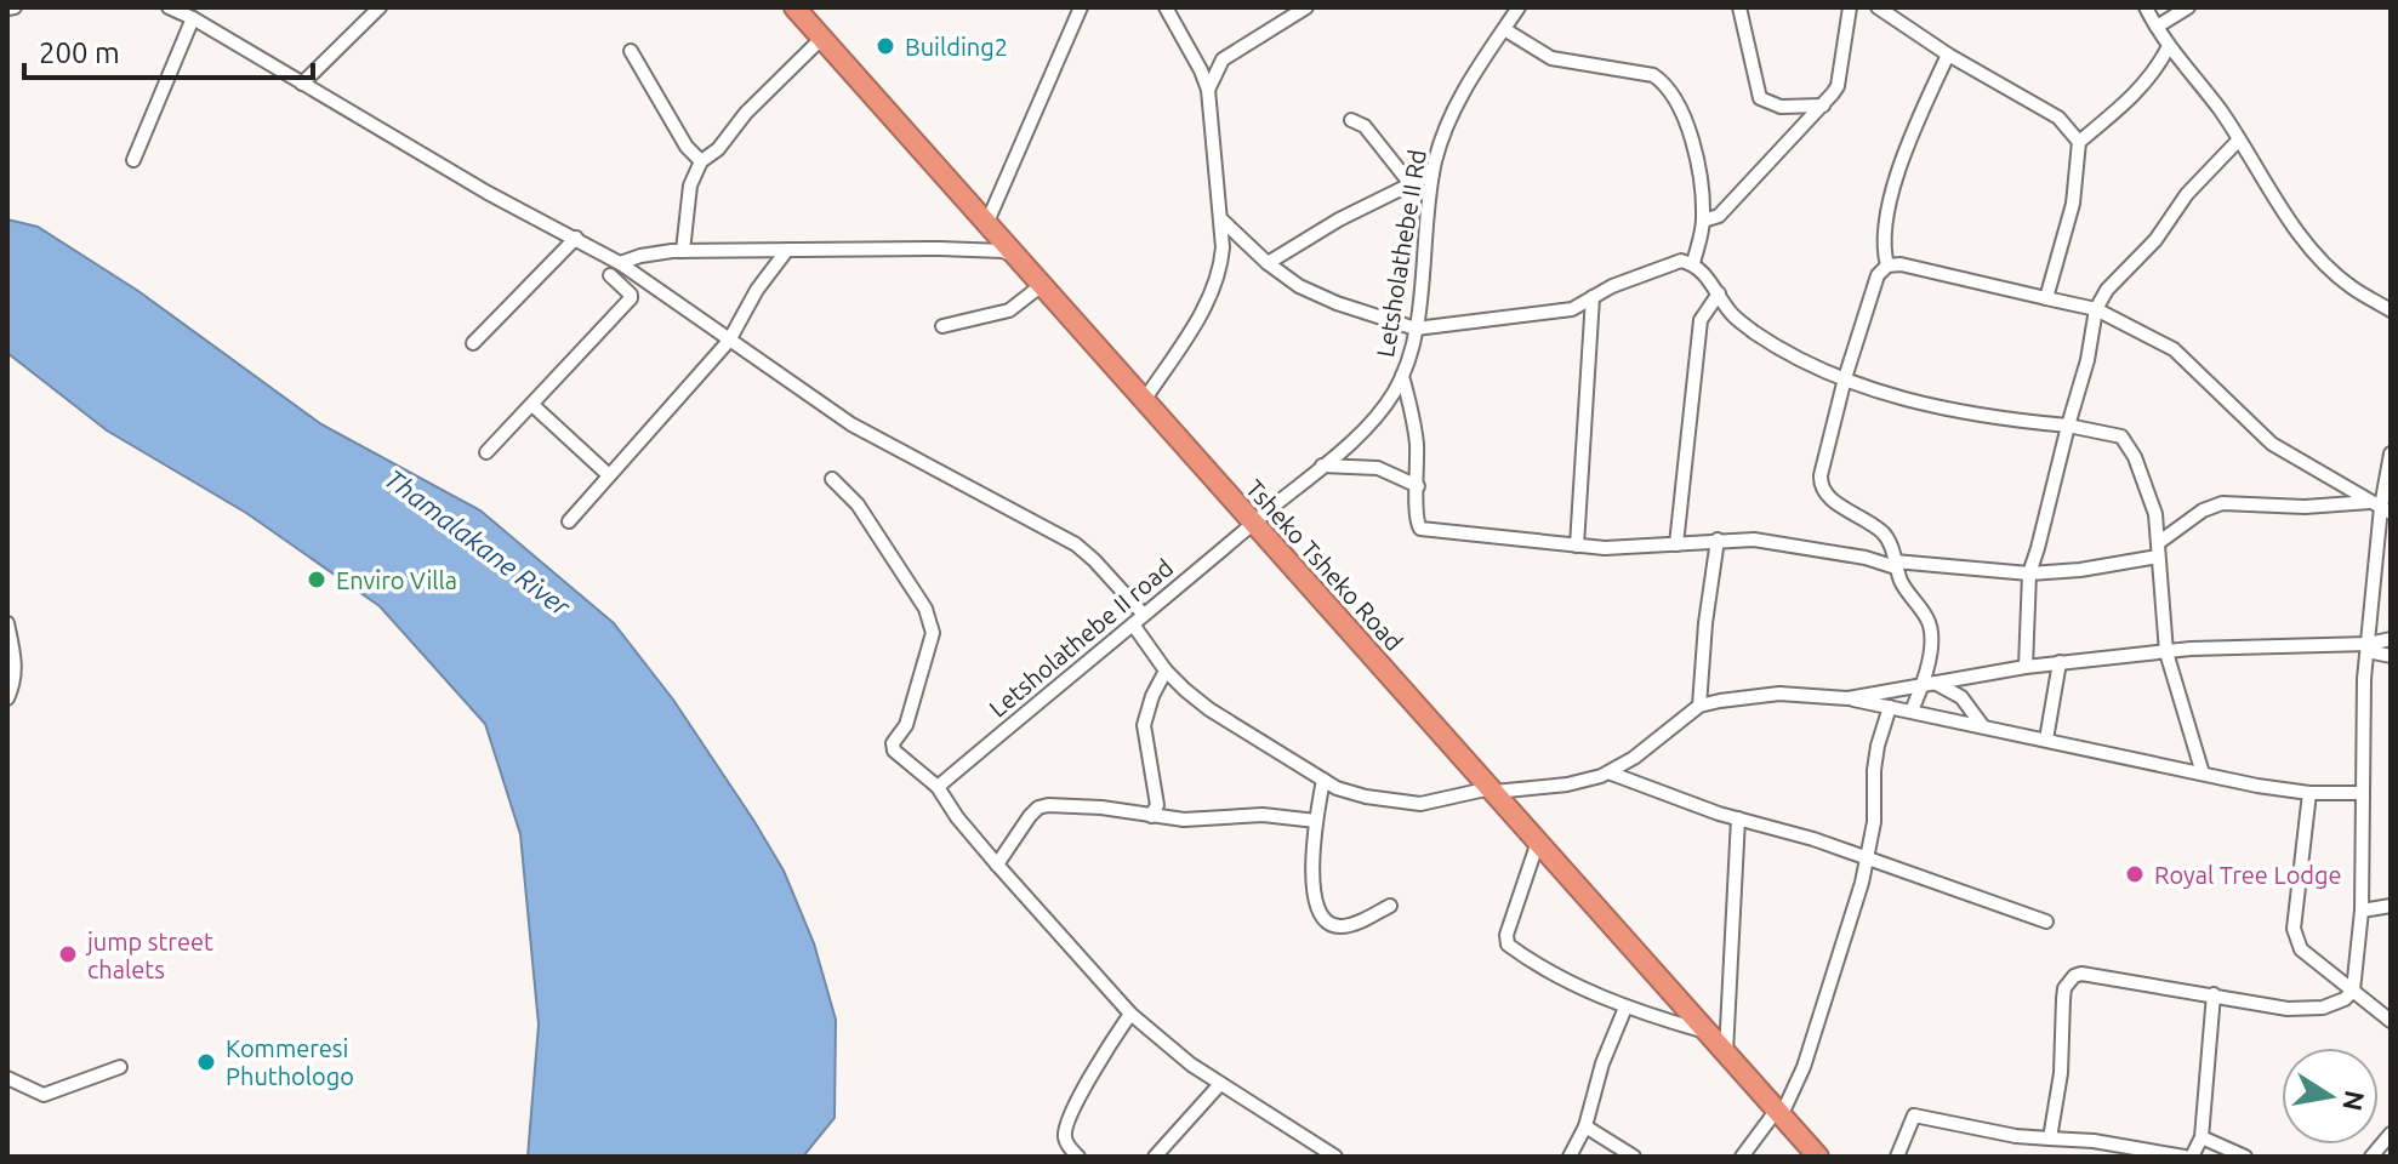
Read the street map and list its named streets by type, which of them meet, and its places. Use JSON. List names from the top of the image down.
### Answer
{
  "streets": {
    "highway": ["Tsheko Tsheko Road"],
    "street": ["Letsholathebe II Rd", "Letsholathebe II road"]
  },
  "crossings": [
    ["Letsholathebe II Rd", "Tsheko Tsheko Road"],
    ["Letsholathebe II Rd", "Letsholathebe II road"],
    ["Tsheko Tsheko Road", "Letsholathebe II road"]
  ],
  "water": ["Thamalakane River"],
  "places": [
    "Building2",
    "Enviro Villa",
    "Royal Tree Lodge",
    "jump street chalets",
    "Kommeresi Phuthologo"
  ],
  "scale_bar": "200 m",
  "north": "right"
}
